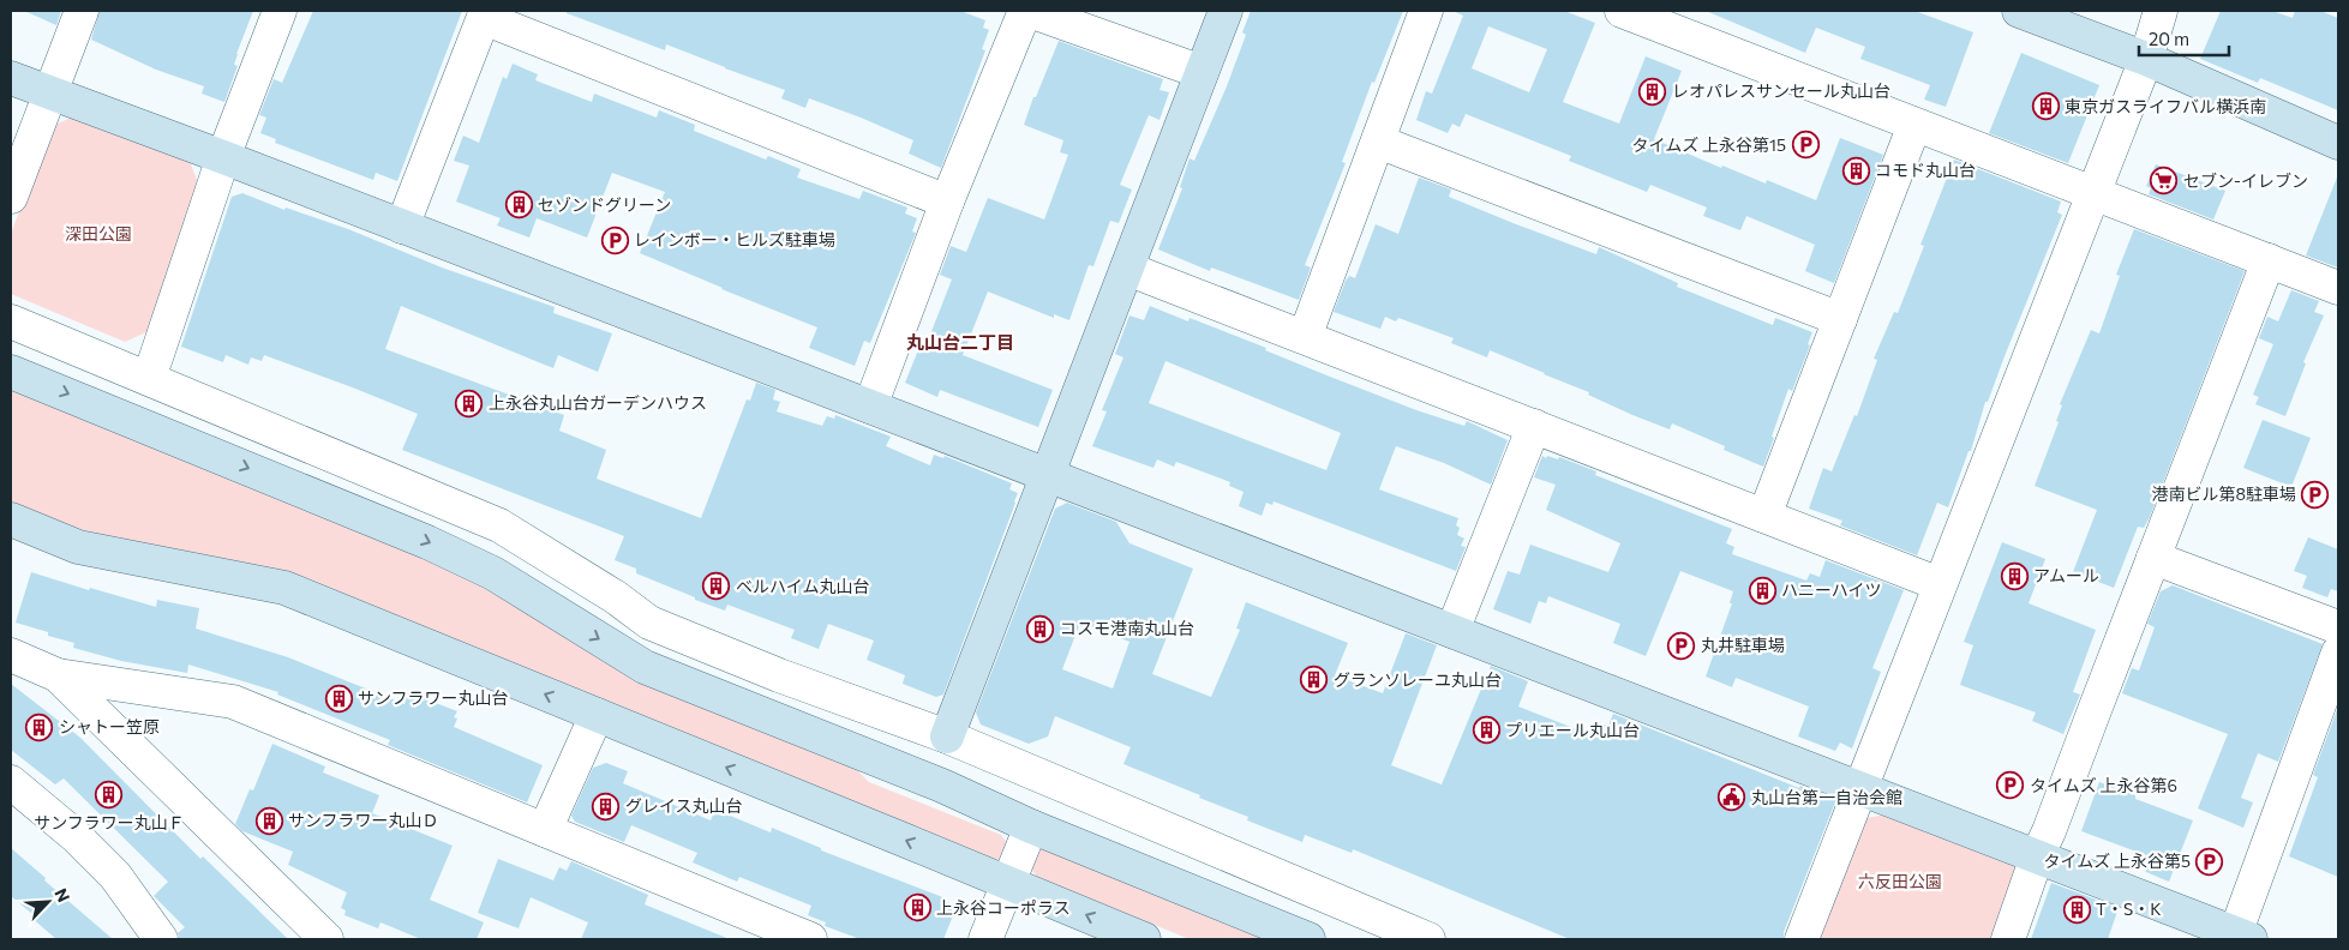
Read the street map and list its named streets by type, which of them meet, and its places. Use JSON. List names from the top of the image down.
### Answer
{
  "districts": ["丸山台二丁目"],
  "parks": ["深田公園", "六反田公園"],
  "places": {
    "building": [
      "レオパレスサンセール丸山台",
      "東京ガスライフバル横浜南",
      "コモド丸山台",
      "セゾンドグリーン",
      "上永谷丸山台ガーデンハウス",
      "アムール",
      "ベルハイム丸山台",
      "ハニーハイツ",
      "コスモ港南丸山台",
      "グランソレーユ丸山台",
      "サンフラワー丸山台",
      "シャトー笠原",
      "プリエール丸山台",
      "サンフラワー丸山Ｆ",
      "グレイス丸山台",
      "サンフラワー丸山Ｄ",
      "上永谷コーポラス",
      "T・S・K"
    ],
    "parking": [
      "タイムズ 上永谷第15",
      "レインボー・ヒルズ駐車場",
      "港南ビル第8駐車場",
      "丸井駐車場",
      "タイムズ 上永谷第6",
      "タイムズ 上永谷第5"
    ],
    "supermarket": ["セブン-イレブン"],
    "public building": ["丸山台第一自治会館"]
  },
  "scale_bar": "20 m",
  "north": "top right"
}
